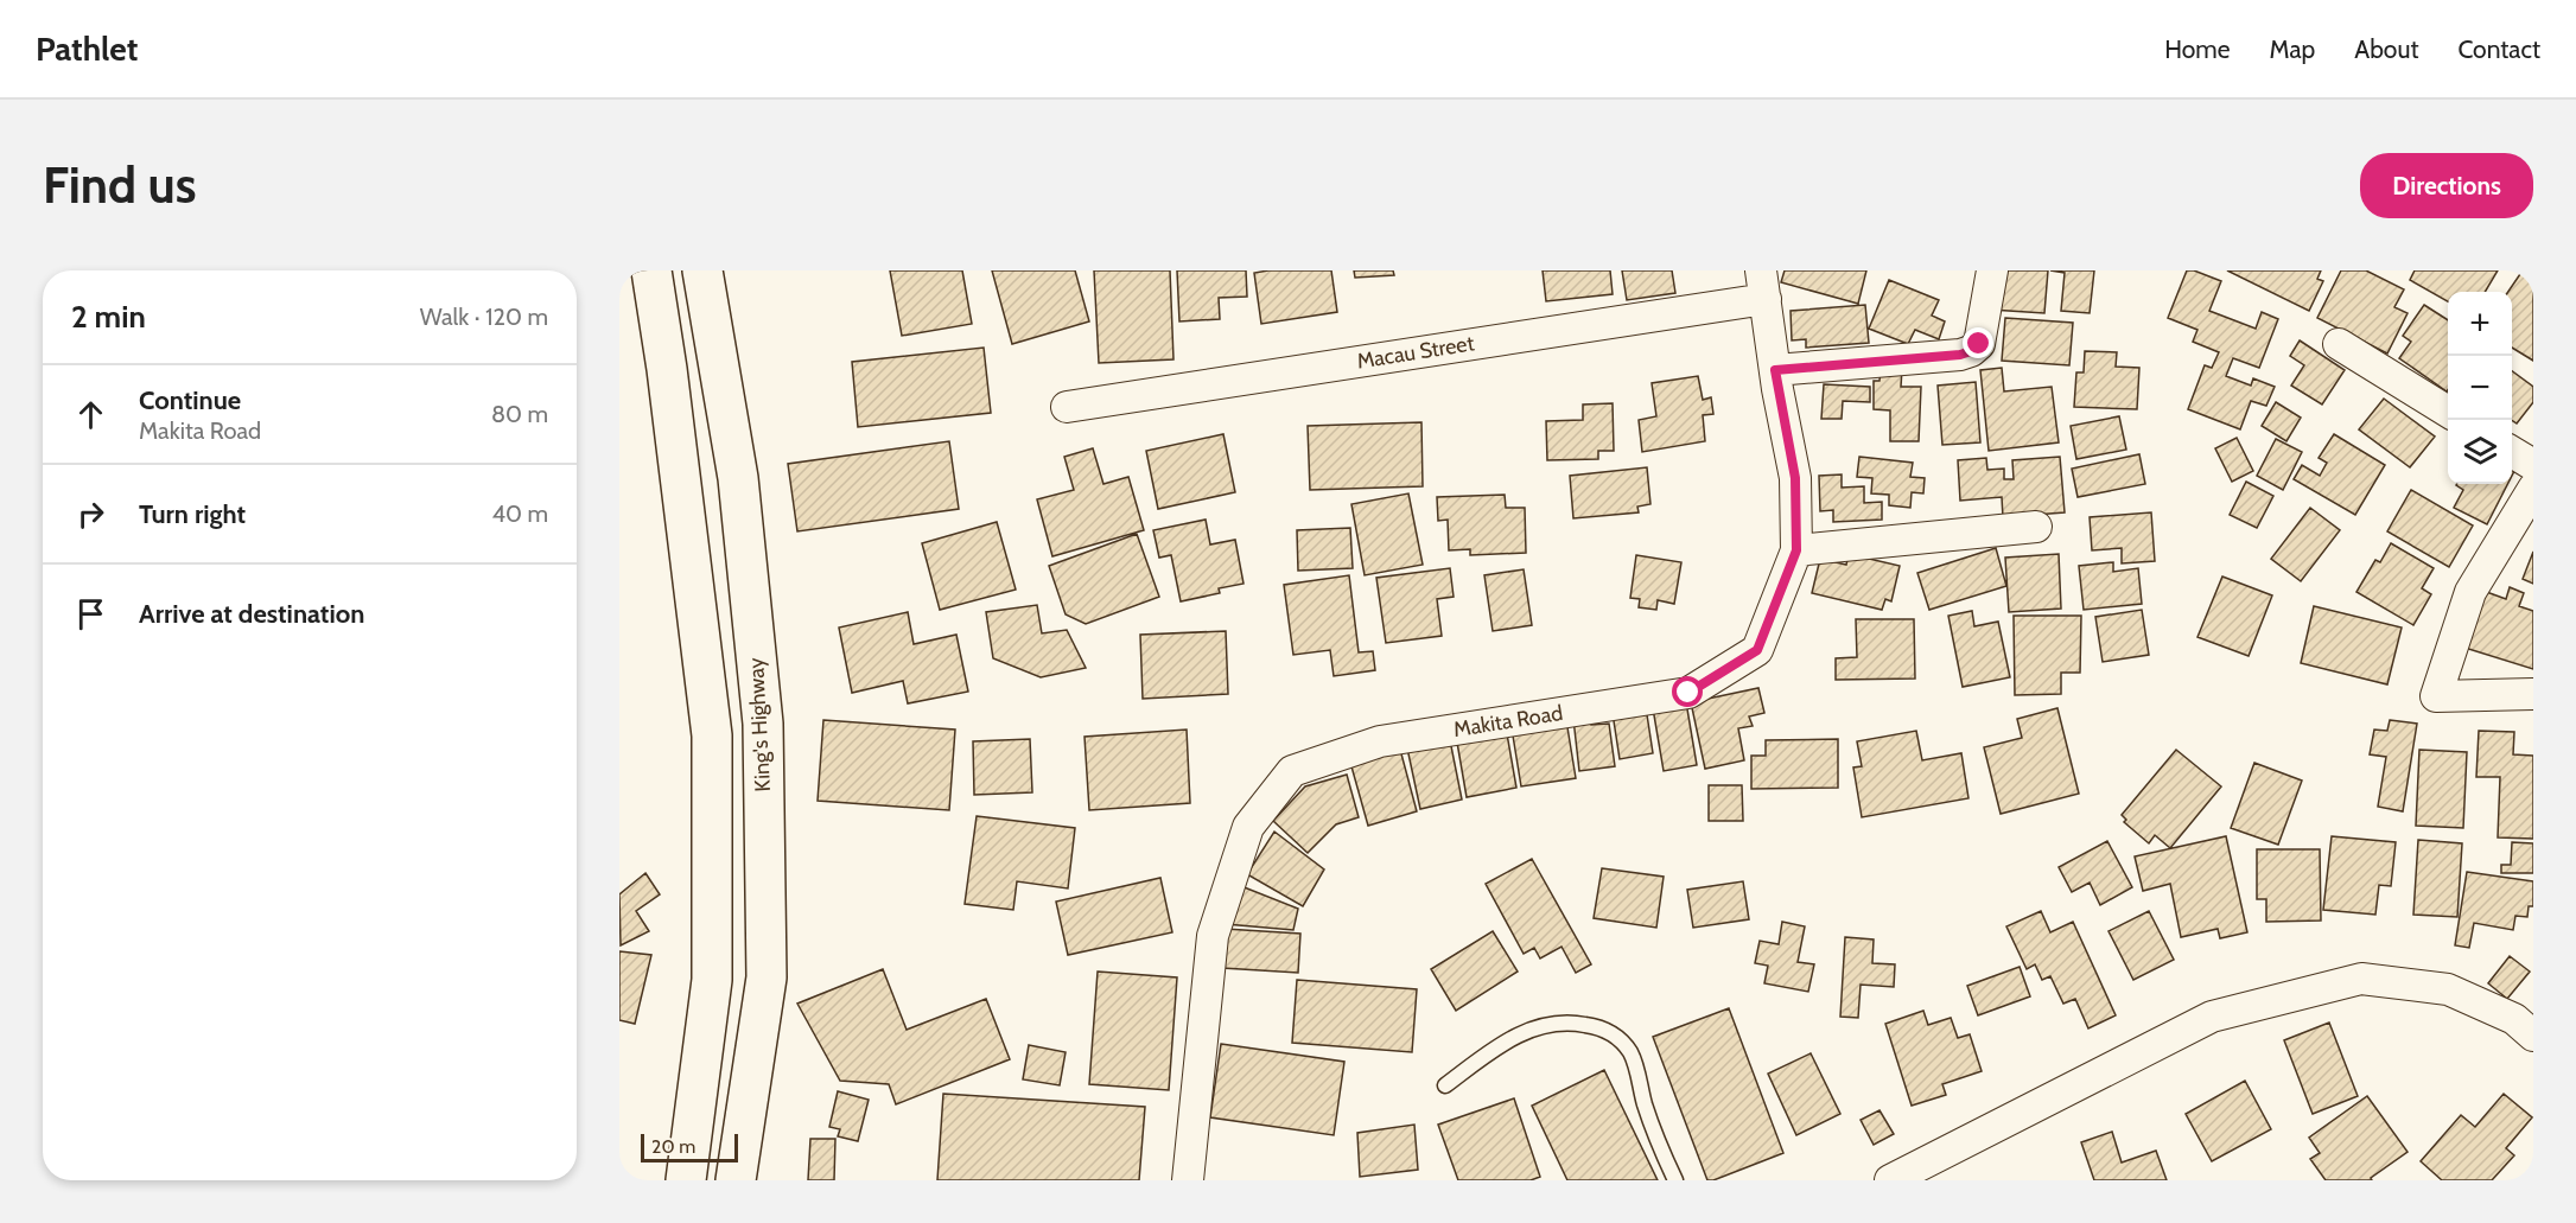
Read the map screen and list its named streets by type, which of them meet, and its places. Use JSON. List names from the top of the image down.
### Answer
{
  "streets": {
    "highway": ["King's Highway"],
    "street": ["Macau Street", "Makita Road"]
  },
  "crossings": [
    ["Macau Street", "Makita Road"]
  ],
  "scale_bar": "20 m",
  "page": {
    "header": "Pathlet",
    "nav": [
      "Home",
      "Map",
      "About",
      "Contact"
    ],
    "buttons": "Directions",
    "title": "Find us",
    "heading": ["2 min", "Walk · 120 m"],
    "map_buttons": ["+", "−"],
    "list": [
      ["Continue", "Makita Road", "80 m"],
      ["Turn right", "40 m"],
      "Arrive at destination"
    ],
    "scale": "20 m"
  }
}
